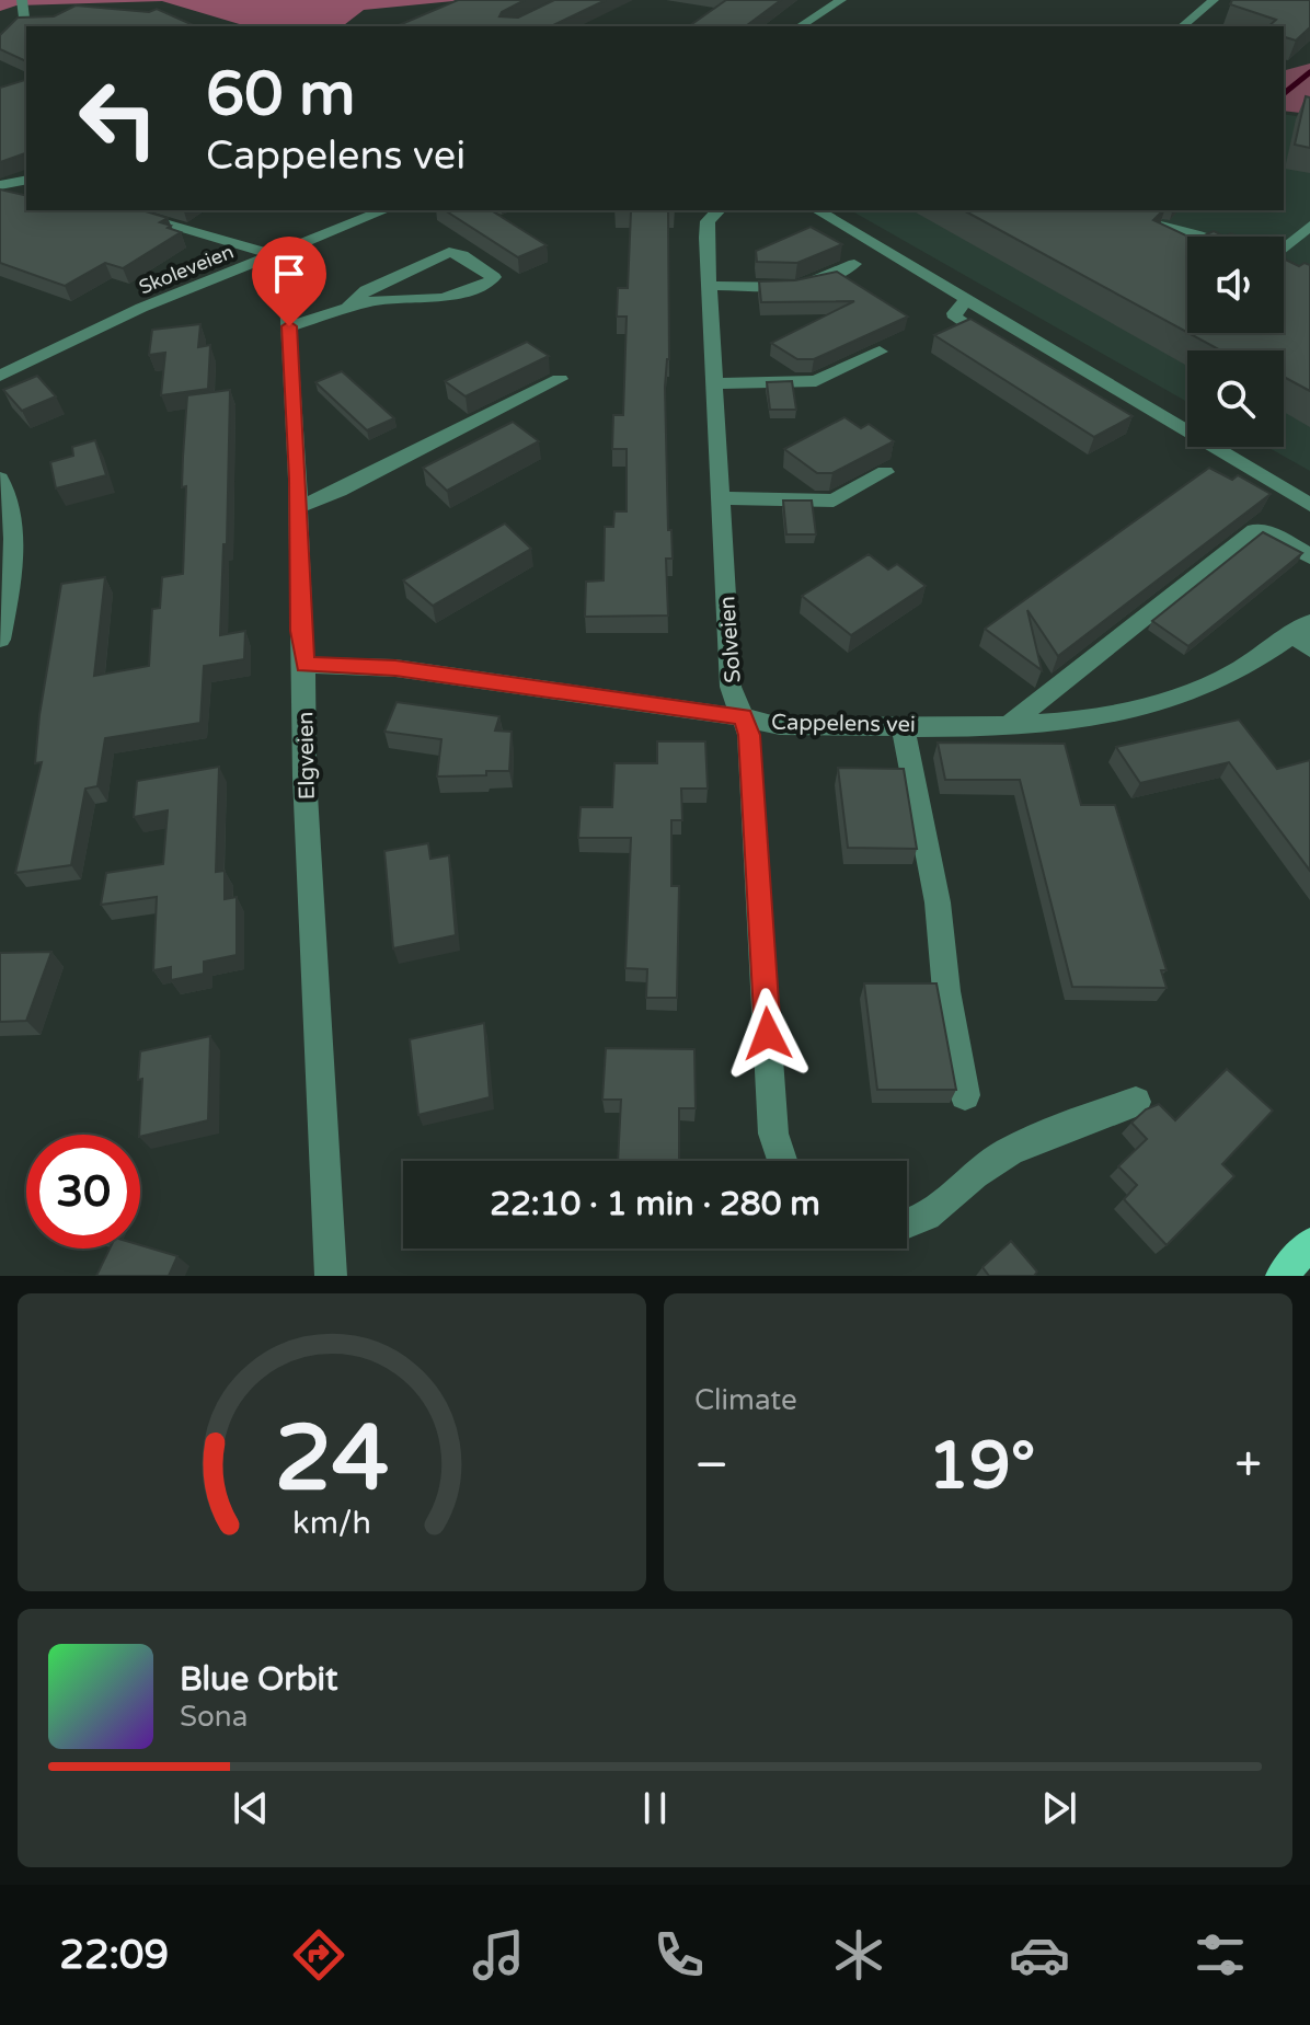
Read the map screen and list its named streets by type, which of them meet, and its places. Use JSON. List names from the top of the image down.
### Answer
{
  "streets": {
    "street": [
      "Skoleveien",
      "Solveien",
      "Cappelens vei",
      "Elgveien"
    ]
  },
  "crossings": [
    ["Skoleveien", "Elgveien"],
    ["Solveien", "Cappelens vei"],
    ["Cappelens vei", "Elgveien"]
  ],
  "page": {
    "turn": ["60 m", "Cappelens vei"],
    "limit": "30",
    "trip": "22:10 · 1 min · 280 m",
    "tile": "Climate",
    "heat": ["−", "19°", "+"],
    "song": ["Blue Orbit", "Sona"],
    "tabs": "22:09",
    "gauge": ["24", "km/h"]
  }
}
